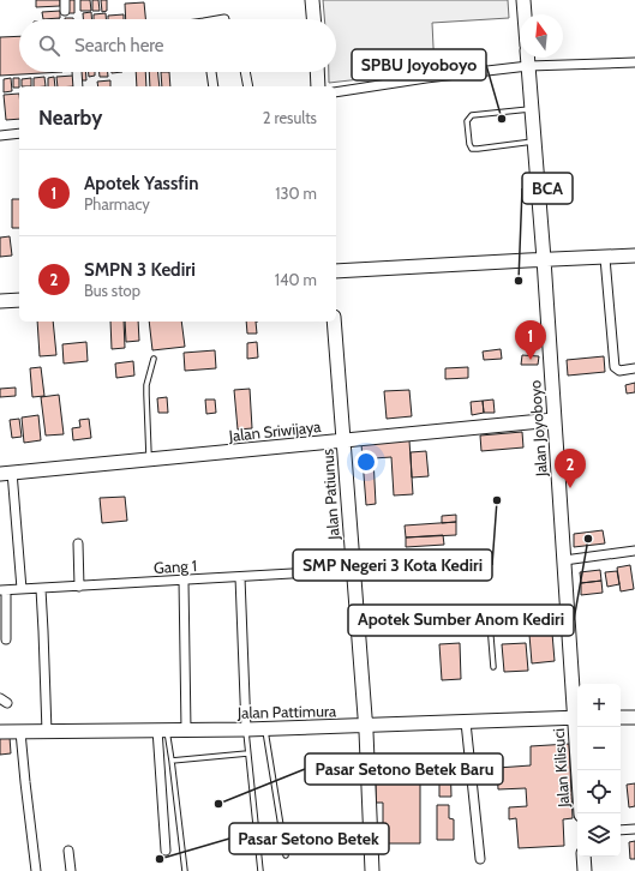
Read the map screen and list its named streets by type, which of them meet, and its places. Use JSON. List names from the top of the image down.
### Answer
{
  "streets": {
    "street": [
      "Jalan Joyoboyo",
      "Jalan Sriwijaya",
      "Jalan Patiunus",
      "Gang 1",
      "Jalan Pattimura",
      "Jalan Kilisuci"
    ]
  },
  "crossings": [
    ["Jalan Joyoboyo", "Jalan Sriwijaya"],
    ["Jalan Joyoboyo", "Jalan Pattimura"],
    ["Jalan Sriwijaya", "Jalan Patiunus"],
    ["Jalan Patiunus", "Gang 1"],
    ["Jalan Patiunus", "Jalan Pattimura"]
  ],
  "places": [
    "SPBU Joyoboyo",
    "BCA",
    "SMP Negeri 3 Kota Kediri",
    "Apotek Sumber Anom Kediri",
    "Pasar Setono Betek Baru",
    "Pasar Setono Betek"
  ],
  "north": "top",
  "page": {
    "search": "Search here",
    "heading": ["Nearby", "2 results"],
    "list": [
      {
        "mark": "1",
        "name": "Apotek Yassfin",
        "note": "Pharmacy",
        "value": "130 m"
      },
      {
        "mark": "2",
        "name": "SMPN 3 Kediri",
        "note": "Bus stop",
        "value": "140 m"
      }
    ],
    "pins": ["1", "2"],
    "map_buttons": ["+", "−"]
  }
}
